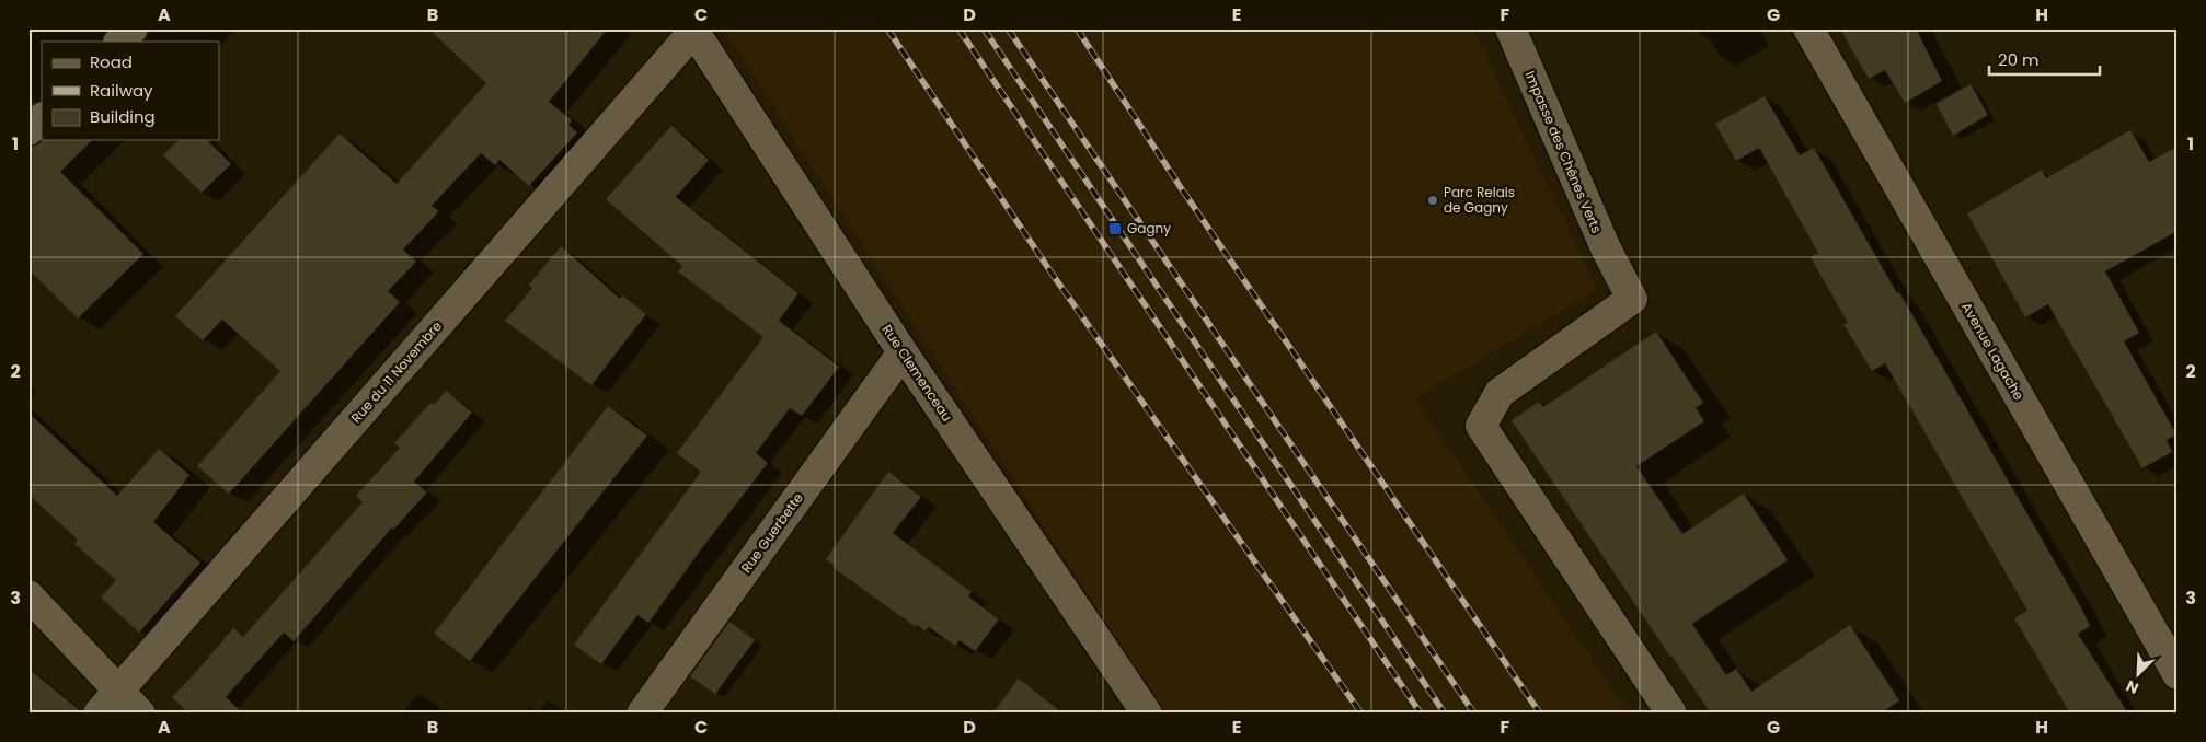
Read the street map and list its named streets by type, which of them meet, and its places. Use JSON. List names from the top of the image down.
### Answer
{
  "streets": {
    "street": [
      "Impasse des Chênes Verts",
      "Avenue Lagache",
      "Rue du 11 Novembre",
      "Rue Clemenceau",
      "Rue Guerbette"
    ]
  },
  "crossings": [
    ["Rue du 11 Novembre", "Rue Clemenceau"],
    ["Rue Clemenceau", "Rue Guerbette"]
  ],
  "places": {
    "other": ["Parc Relais de Gagny"],
    "transit": ["Gagny"]
  },
  "legend": ["Road", "Railway", "Building"],
  "scale_bar": "20 m",
  "north": "bottom left",
  "grid": {
    "columns": [
      "A",
      "B",
      "C",
      "D",
      "E",
      "F",
      "G",
      "H"
    ],
    "rows": ["1", "2", "3"]
  }
}
